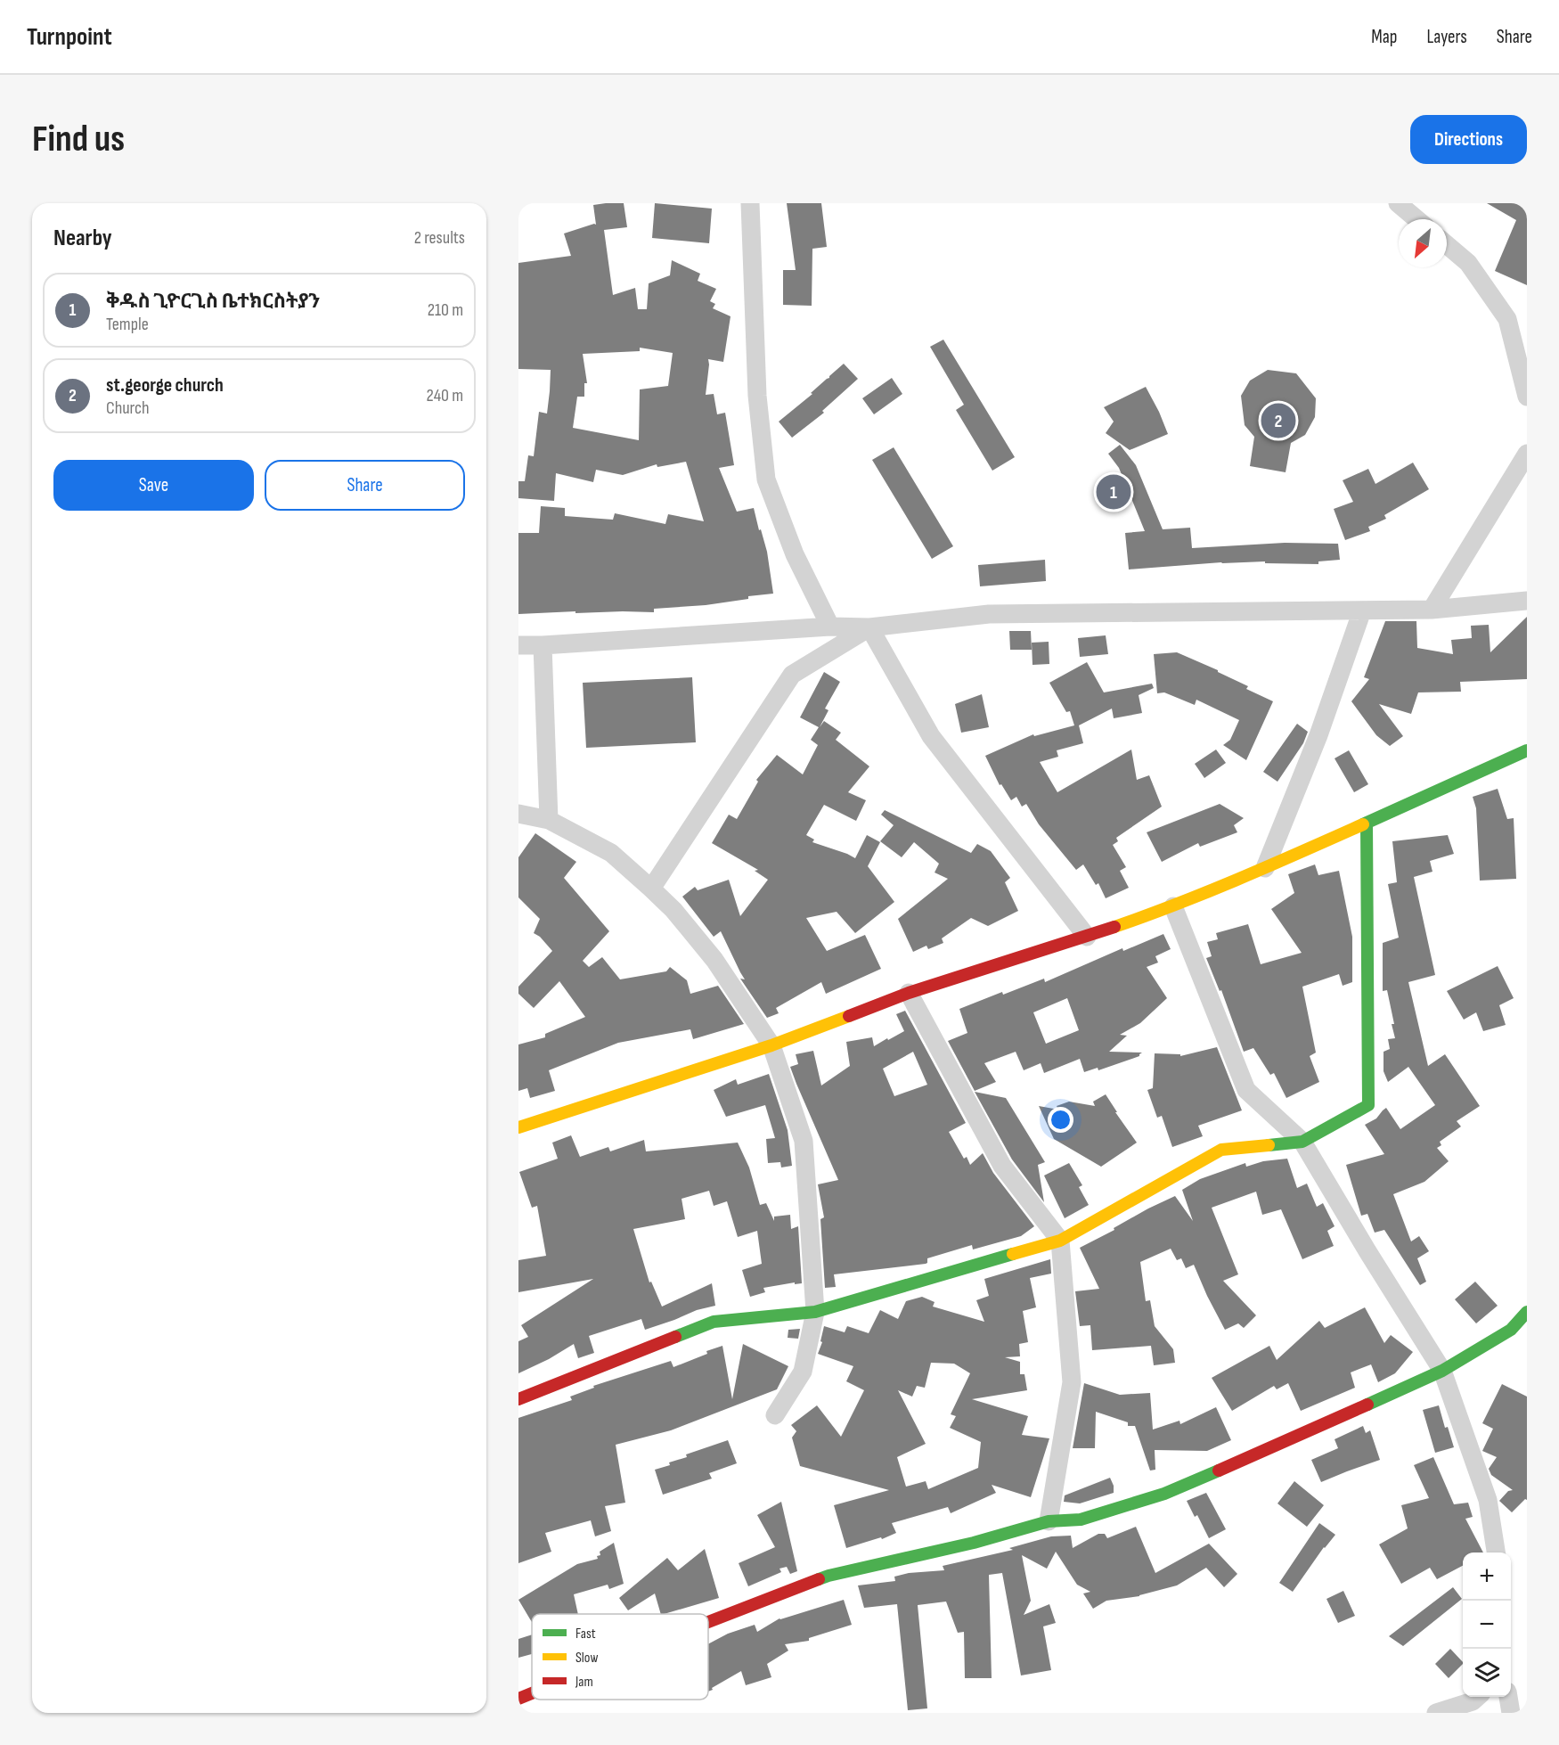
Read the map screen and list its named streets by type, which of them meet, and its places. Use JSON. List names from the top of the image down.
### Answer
{
  "legend": ["Fast", "Slow", "Jam"],
  "north": "bottom left",
  "page": {
    "header": "Turnpoint",
    "nav": ["Map", "Layers", "Share"],
    "buttons": [
      "Directions",
      ["Save", "Share"]
    ],
    "title": "Find us",
    "heading": ["Nearby", "2 results"],
    "list": [
      {
        "mark": "1",
        "name": "ቅዱስ ጊዮርጊስ ቤተክርስትያን",
        "note": "Temple",
        "value": "210 m"
      },
      {
        "mark": "2",
        "name": "st.george church",
        "note": "Church",
        "value": "240 m"
      }
    ],
    "pins": ["2", "1"],
    "map_buttons": ["+", "−"]
  }
}
